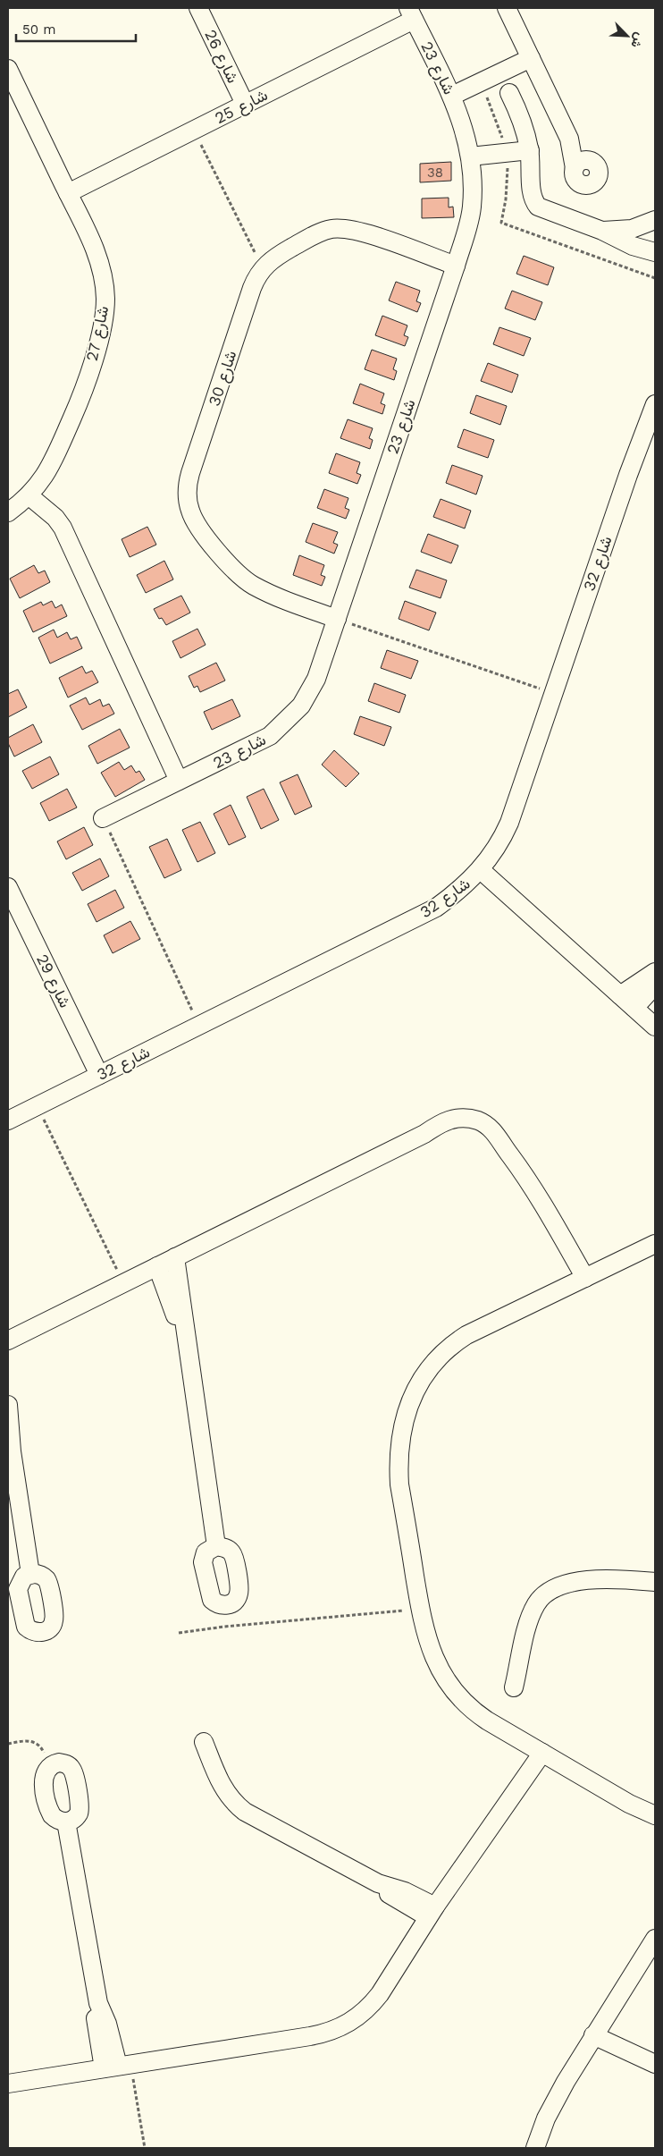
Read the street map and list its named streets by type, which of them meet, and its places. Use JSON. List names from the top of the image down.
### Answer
{
  "streets": {
    "street": [
      "شارع 26",
      "شارع 23",
      "شارع 25",
      "شارع 27",
      "شارع 30",
      "شارع 32",
      "شارع 29"
    ]
  },
  "crossings": [
    ["شارع 26", "شارع 25"],
    ["شارع 23", "شارع 25"],
    ["شارع 23", "شارع 30"],
    ["شارع 25", "شارع 27"],
    ["شارع 32", "شارع 29"]
  ],
  "house_numbers": ["38"],
  "scale_bar": "50 m",
  "north": "bottom right"
}
